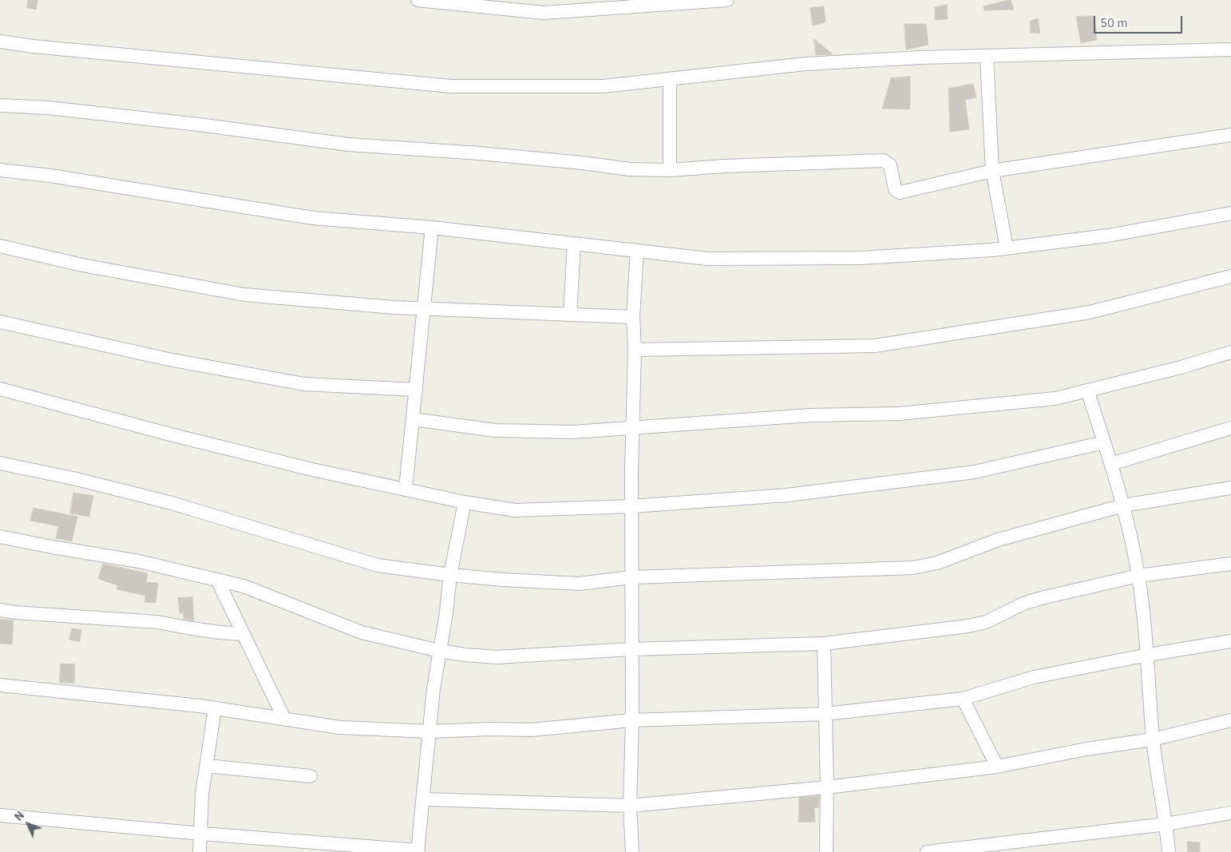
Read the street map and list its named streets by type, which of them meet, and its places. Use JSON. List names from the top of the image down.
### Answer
{
  "scale_bar": "50 m",
  "north": "top left"
}
